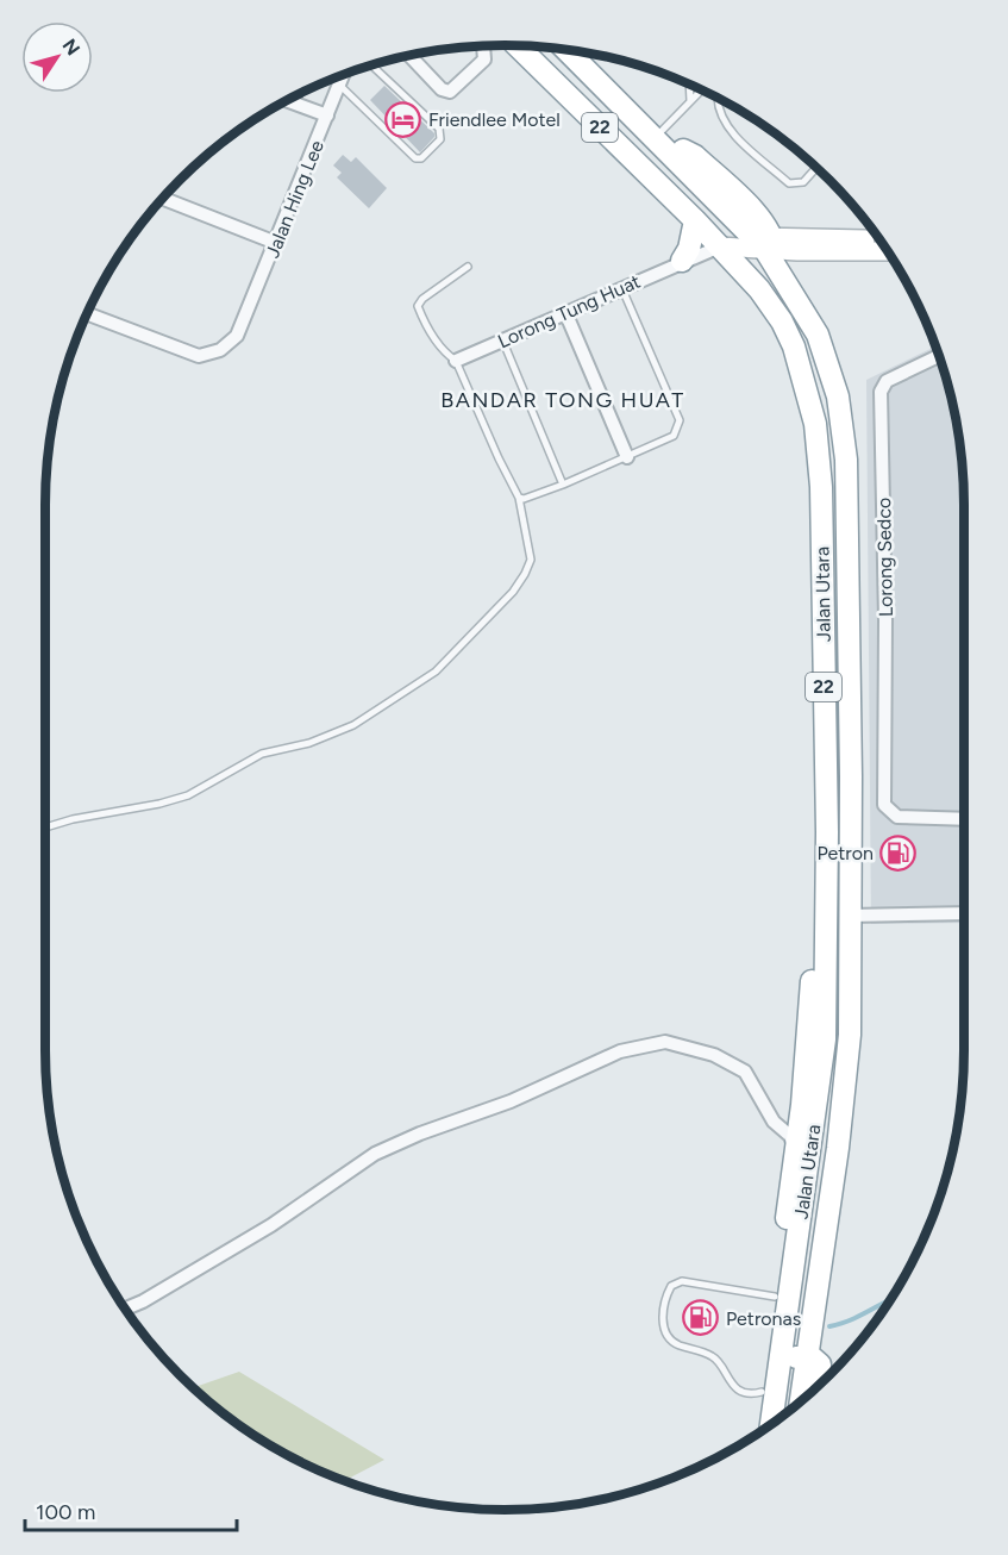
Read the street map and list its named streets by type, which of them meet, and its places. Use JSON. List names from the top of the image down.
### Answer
{
  "streets": {
    "highway": ["22", "Jalan Utara"],
    "street": ["Jalan Hing Lee", "Lorong Tung Huat", "Lorong Sedco"]
  },
  "crossings": [
    ["22", "Jalan Utara"],
    ["Lorong Tung Huat", "Jalan Utara"]
  ],
  "districts": ["BANDAR TONG HUAT"],
  "places": {
    "hotel": ["Friendlee Motel"],
    "fuel station": ["Petron", "Petronas"]
  },
  "scale_bar": "100 m",
  "north": "top right"
}
